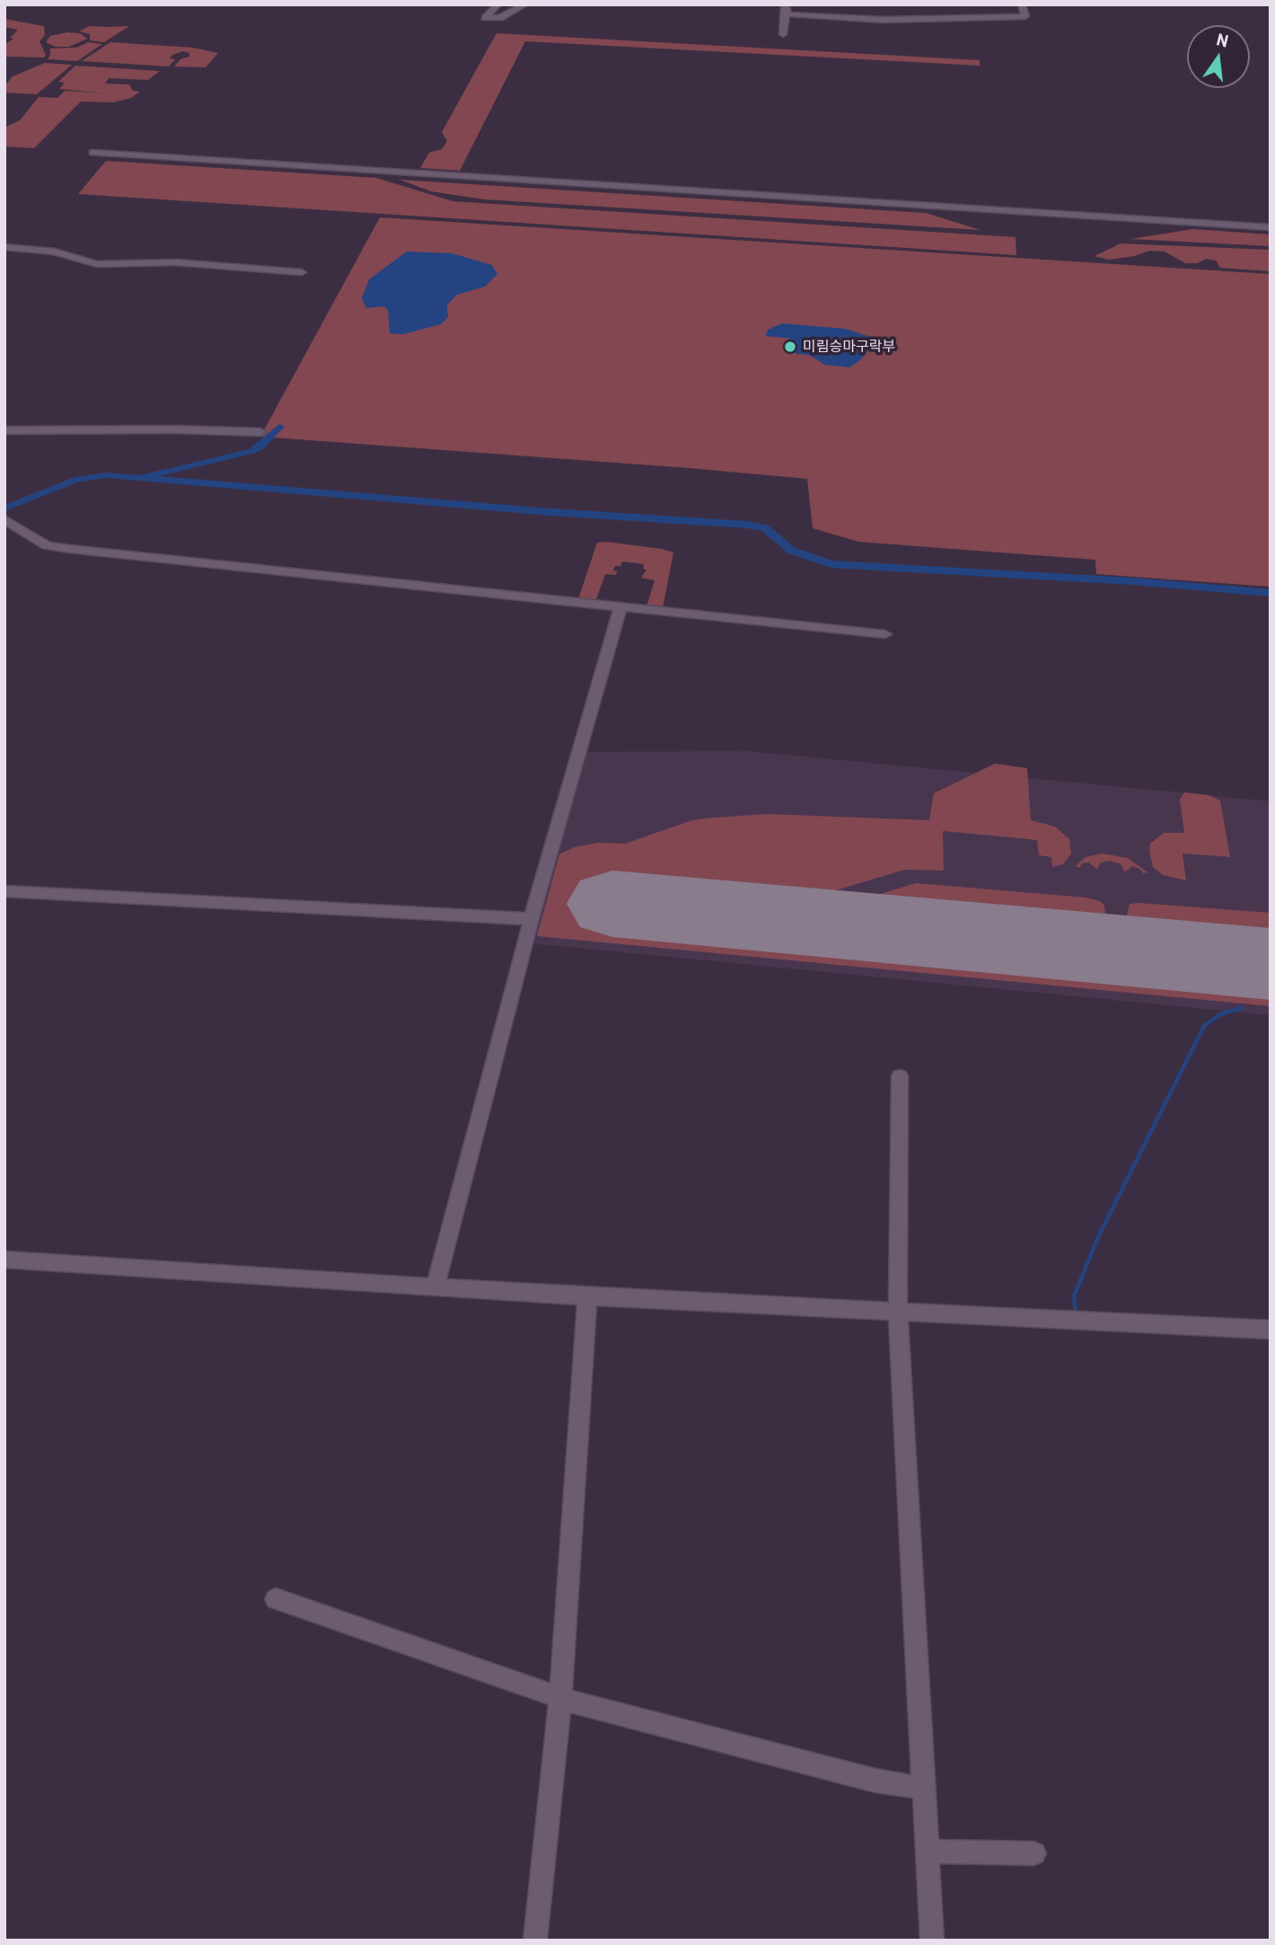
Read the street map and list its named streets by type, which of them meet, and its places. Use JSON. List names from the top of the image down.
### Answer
{
  "places": ["미림승마구락부"],
  "north": "top"
}
